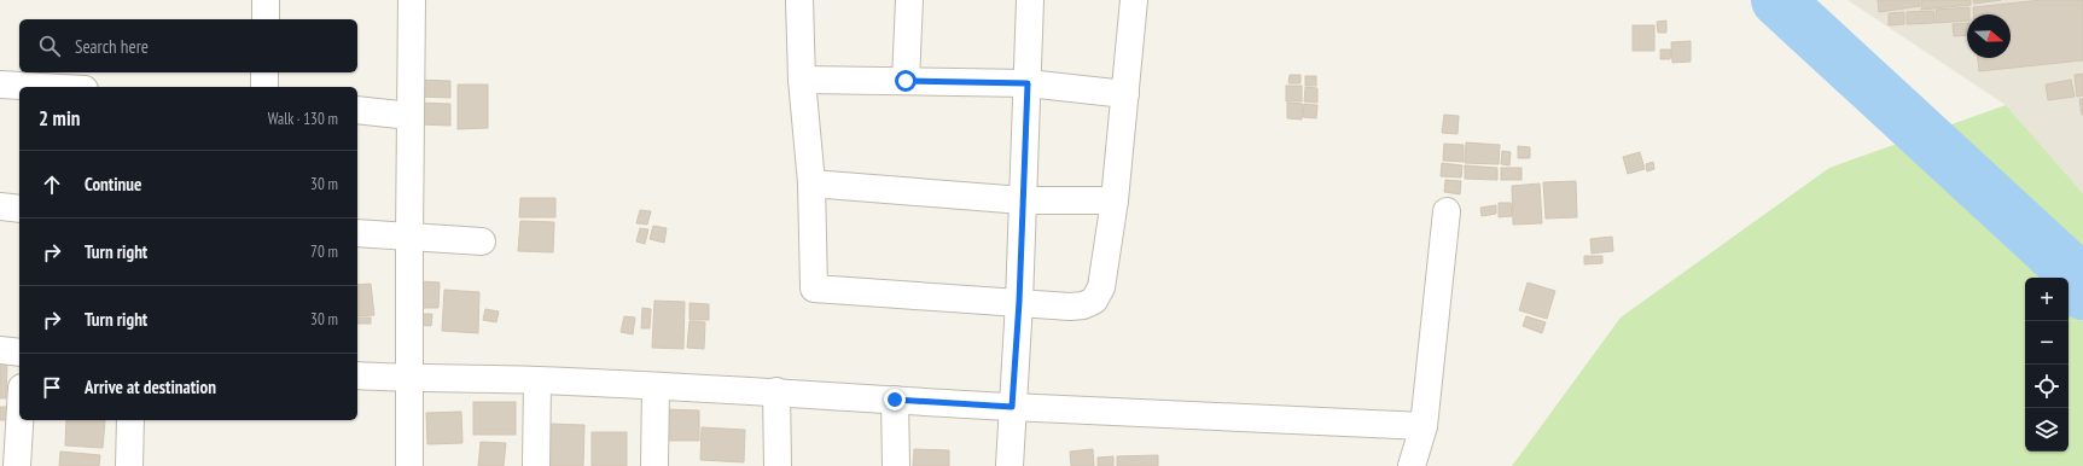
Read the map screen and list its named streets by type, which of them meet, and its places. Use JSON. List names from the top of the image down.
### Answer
{
  "north": "right",
  "page": {
    "search": "Search here",
    "heading": ["2 min", "Walk · 130 m"],
    "list": [
      ["Continue", "30 m"],
      ["Turn right", "70 m"],
      ["Turn right", "30 m"],
      "Arrive at destination"
    ],
    "map_buttons": ["+", "−"]
  }
}
